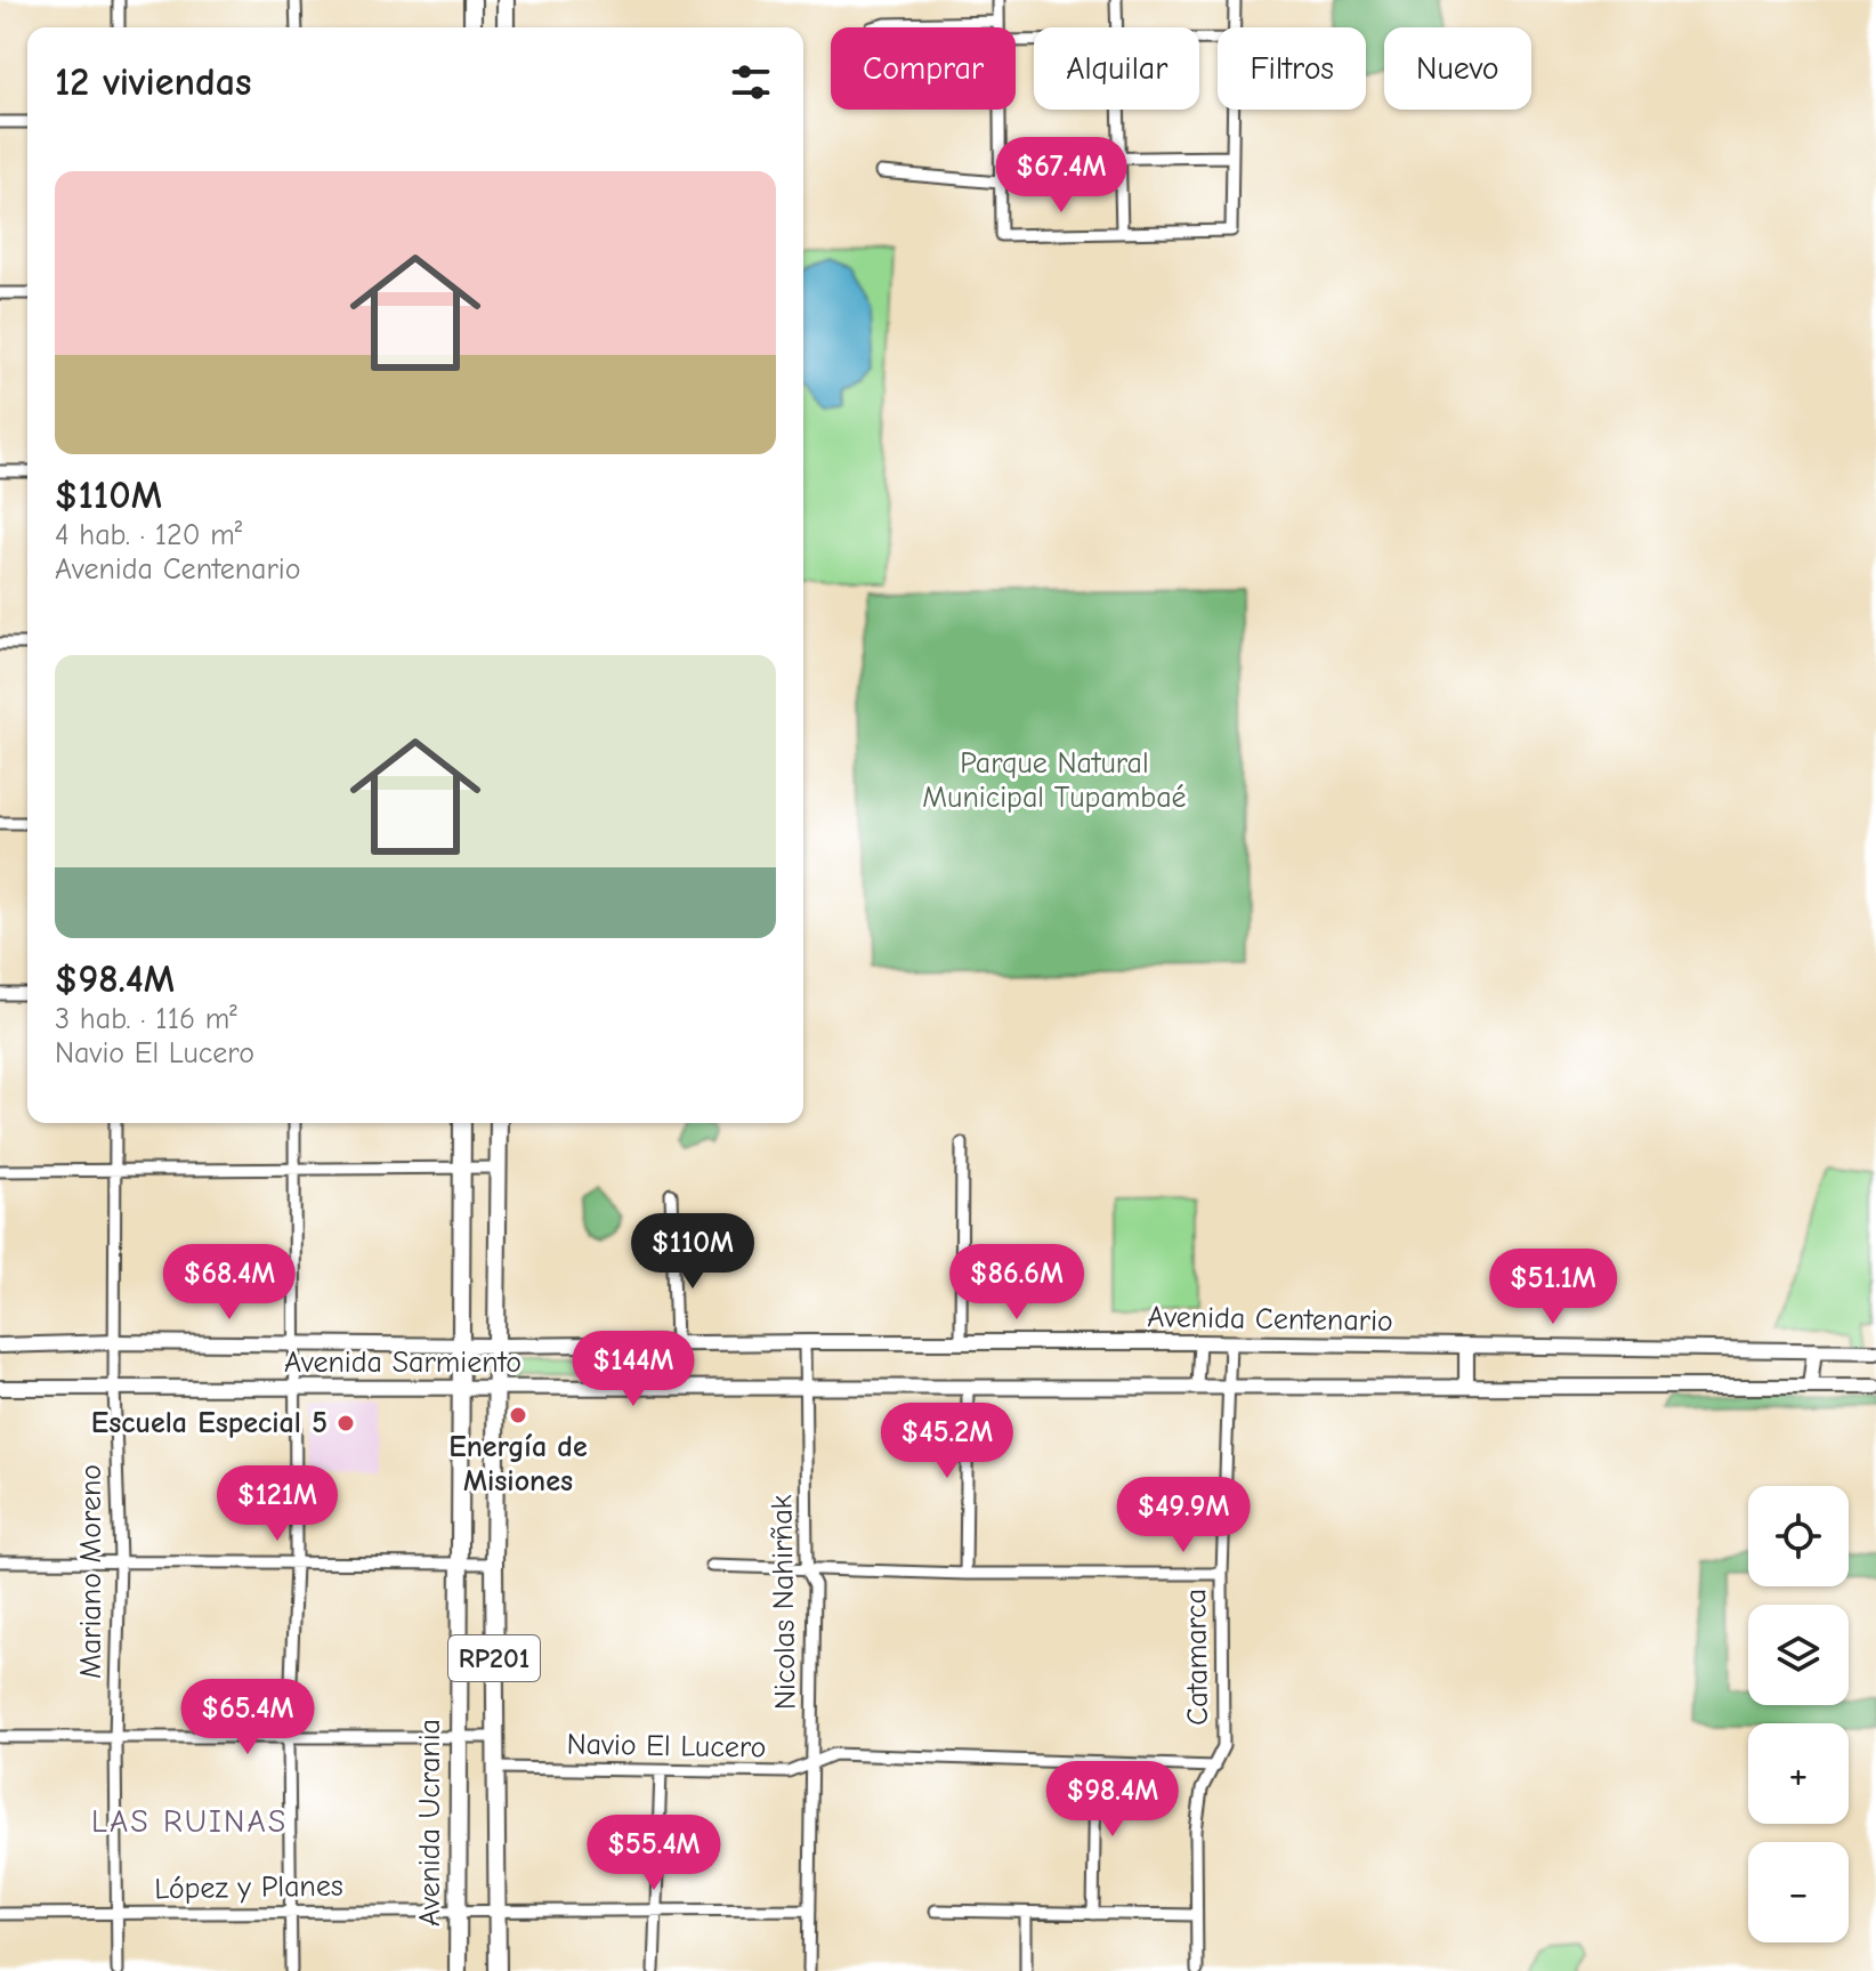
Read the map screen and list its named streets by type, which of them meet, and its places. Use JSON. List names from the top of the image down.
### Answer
{
  "streets": {
    "main road": [
      "Avenida Centenario",
      "Avenida Sarmiento",
      "RP201",
      "Avenida Ucrania"
    ],
    "street": [
      "Mariano Moreno",
      "Nicolas Nahirñak",
      "Catamarca",
      "Navio El Lucero",
      "López y Planes"
    ]
  },
  "crossings": [
    ["Avenida Centenario", "Avenida Sarmiento"],
    ["Avenida Centenario", "Nicolas Nahirñak"],
    ["Avenida Centenario", "RP201"],
    ["Avenida Sarmiento", "Mariano Moreno"],
    ["Avenida Sarmiento", "Nicolas Nahirñak"],
    ["Avenida Sarmiento", "RP201"],
    ["Avenida Sarmiento", "Avenida Ucrania"],
    ["Mariano Moreno", "López y Planes"],
    ["Nicolas Nahirñak", "Catamarca"],
    ["Nicolas Nahirñak", "Navio El Lucero"],
    ["Nicolas Nahirñak", "López y Planes"],
    ["Catamarca", "Navio El Lucero"],
    ["RP201", "Navio El Lucero"],
    ["RP201", "Avenida Ucrania"],
    ["RP201", "López y Planes"],
    ["Avenida Ucrania", "López y Planes"]
  ],
  "districts": ["LAS RUINAS"],
  "parks": ["Parque Natural Municipal Tupambaé"],
  "places": ["Energía de Misiones", "Escuela Especial 5"],
  "page": {
    "chip": [
      "Comprar",
      "Alquilar",
      "Filtros",
      "Nuevo"
    ],
    "heading": "12 viviendas",
    "price": [
      "$67.4M",
      "$110M",
      "$68.4M",
      "$86.6M",
      "$51.1M",
      "$144M",
      "$45.2M",
      "$121M",
      "$49.9M",
      "$65.4M",
      "$98.4M",
      "$55.4M"
    ],
    "list": [
      {
        "name": "$110M",
        "note": "4 hab. · 120 m² · Avenida Centenario"
      },
      {
        "name": "$98.4M",
        "note": "3 hab. · 116 m² · Navio El Lucero"
      }
    ],
    "map_buttons": ["+", "−"]
  }
}
